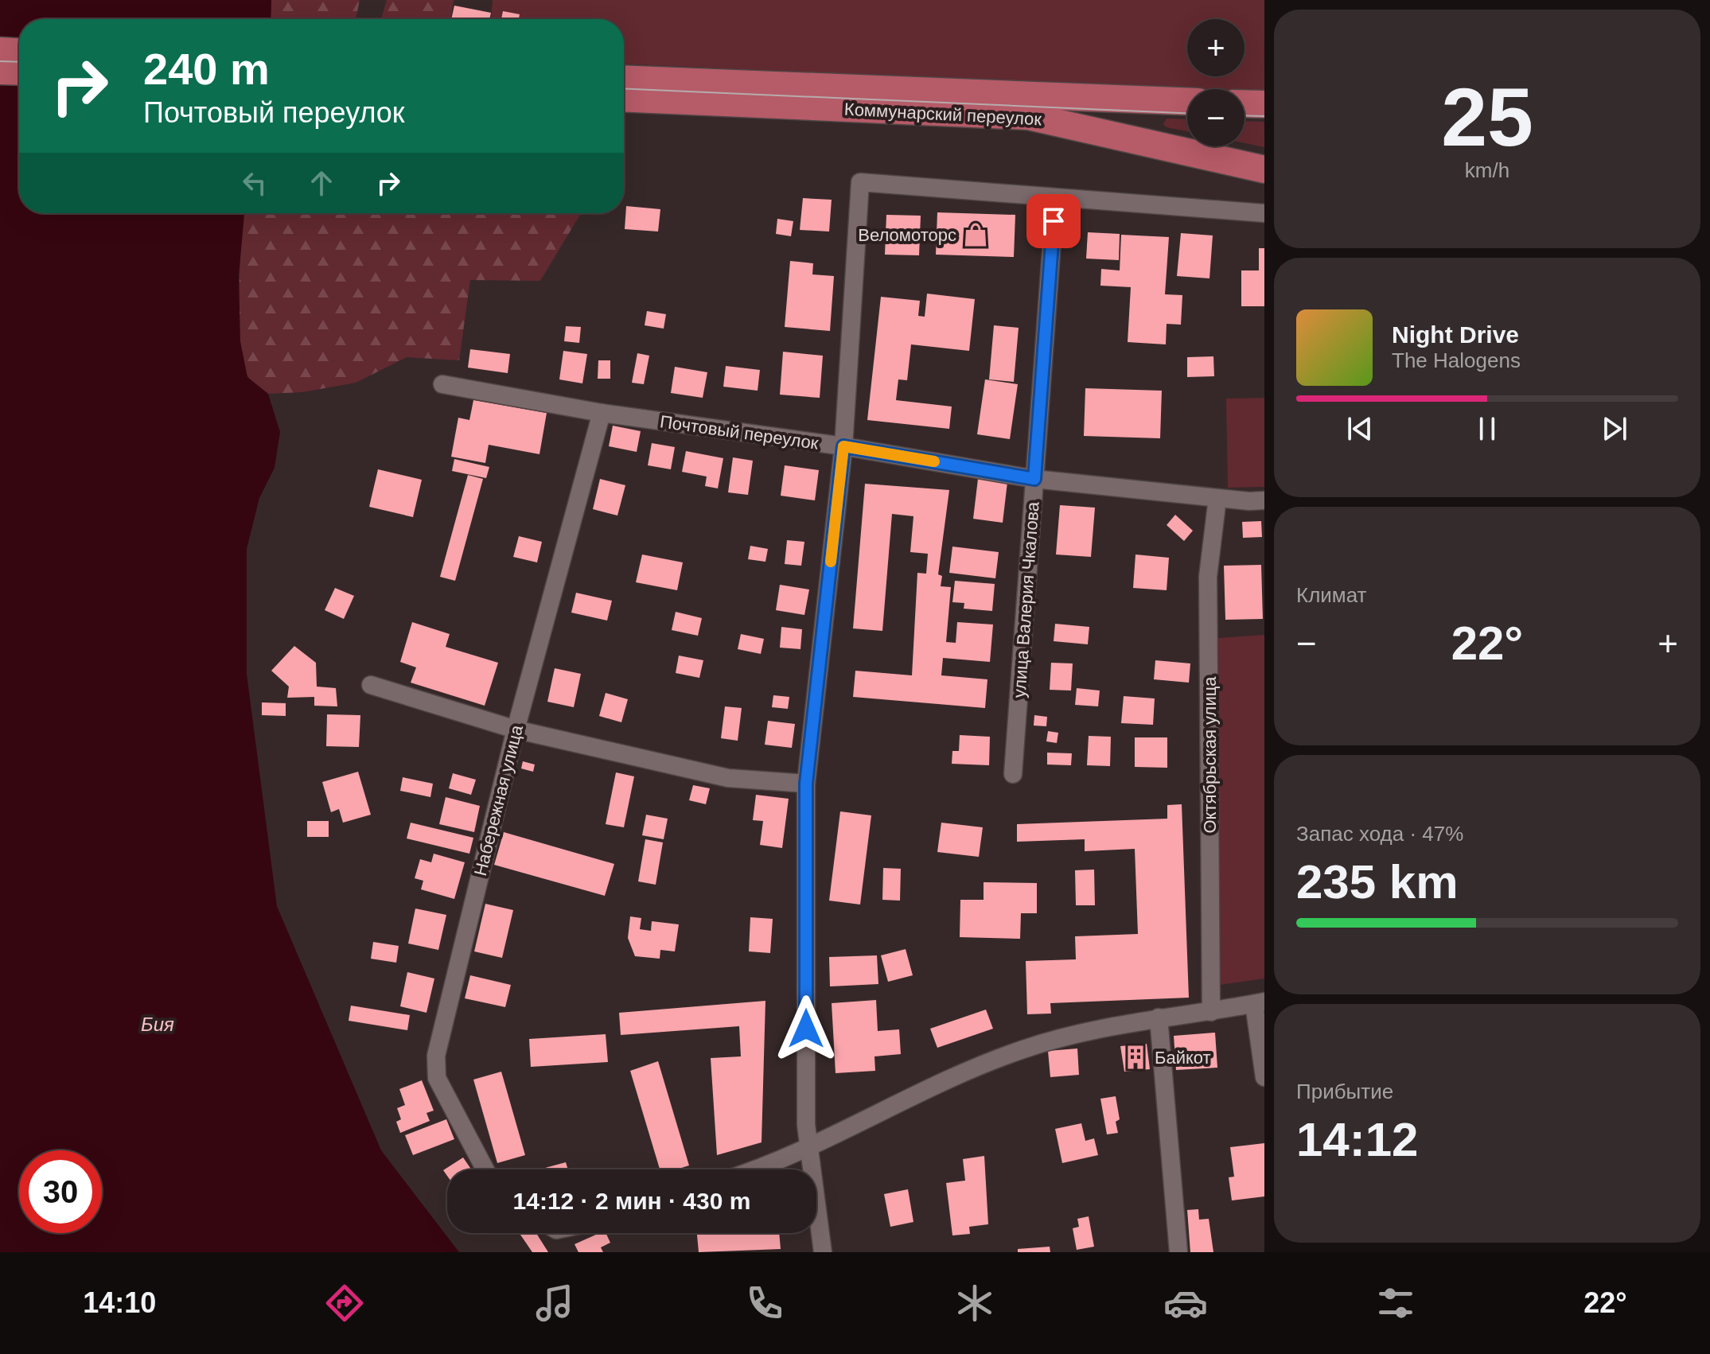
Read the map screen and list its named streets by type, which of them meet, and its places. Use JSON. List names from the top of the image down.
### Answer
{
  "streets": {
    "main road": ["Коммунарский переулок"],
    "street": [
      "Почтовый переулок",
      "улица Валерия Чкалова",
      "Октябрьская улица",
      "Набережная улица"
    ]
  },
  "crossings": [
    ["Почтовый переулок", "улица Валерия Чкалова"],
    ["Почтовый переулок", "Октябрьская улица"],
    ["Почтовый переулок", "Набережная улица"]
  ],
  "water": ["Бия"],
  "places": {
    "shop": ["Веломоторс"],
    "building": ["Байкот"]
  },
  "page": {
    "tile": [
      ["25", "km/h"],
      "Климат",
      ["Запас хода · 47%", "235 km"],
      ["Прибытие", "14:12"]
    ],
    "map_buttons": ["+", "−"],
    "turn": ["240 m", "Почтовый переулок"],
    "song": ["Night Drive", "The Halogens"],
    "heat": ["−", "22°", "+"],
    "limit": "30",
    "trip": "14:12 · 2 мин · 430 m",
    "tabs": ["14:10", "22°"]
  }
}
